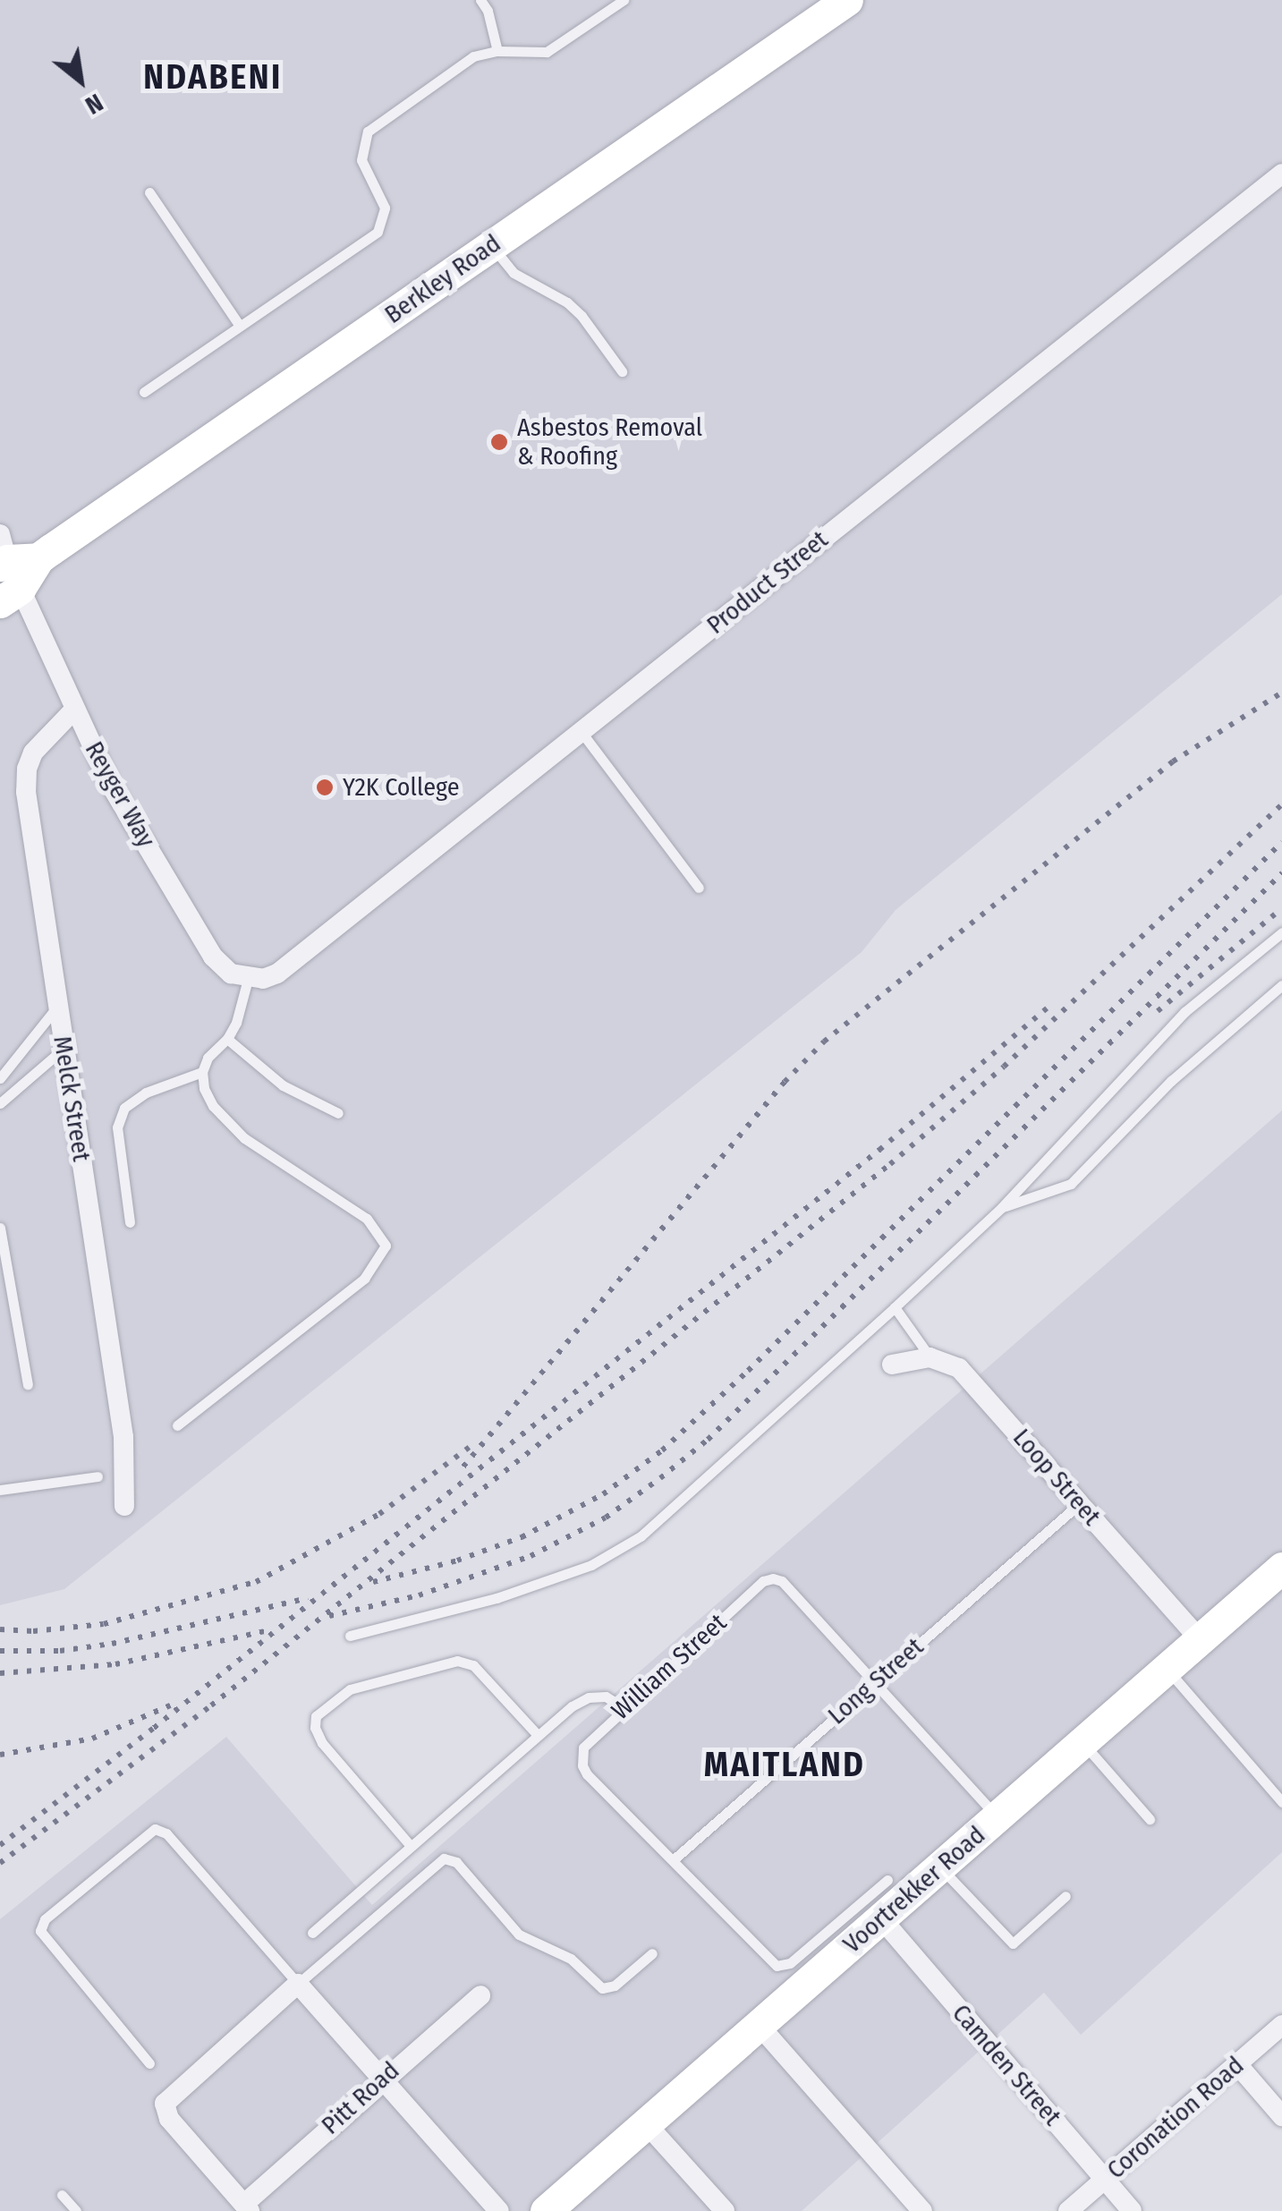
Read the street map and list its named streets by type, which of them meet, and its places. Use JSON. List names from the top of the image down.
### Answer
{
  "streets": {
    "main road": ["Berkley Road", "Voortrekker Road"],
    "street": [
      "Product Street",
      "Reyger Way",
      "Melck Street",
      "Loop Street",
      "Camden Street",
      "Pitt Road",
      "Coronation Road"
    ],
    "lane": ["William Street", "Long Street"]
  },
  "crossings": [
    ["Berkley Road", "Reyger Way"],
    ["Product Street", "Reyger Way"],
    ["Reyger Way", "Melck Street"],
    ["Loop Street", "Long Street"],
    ["Loop Street", "Voortrekker Road"],
    ["William Street", "Long Street"],
    ["Voortrekker Road", "Camden Street"],
    ["Camden Street", "Coronation Road"]
  ],
  "districts": ["NDABENI", "MAITLAND"],
  "places": ["Asbestos Removal & Roofing", "Y2K College"],
  "north": "bottom right"
}
